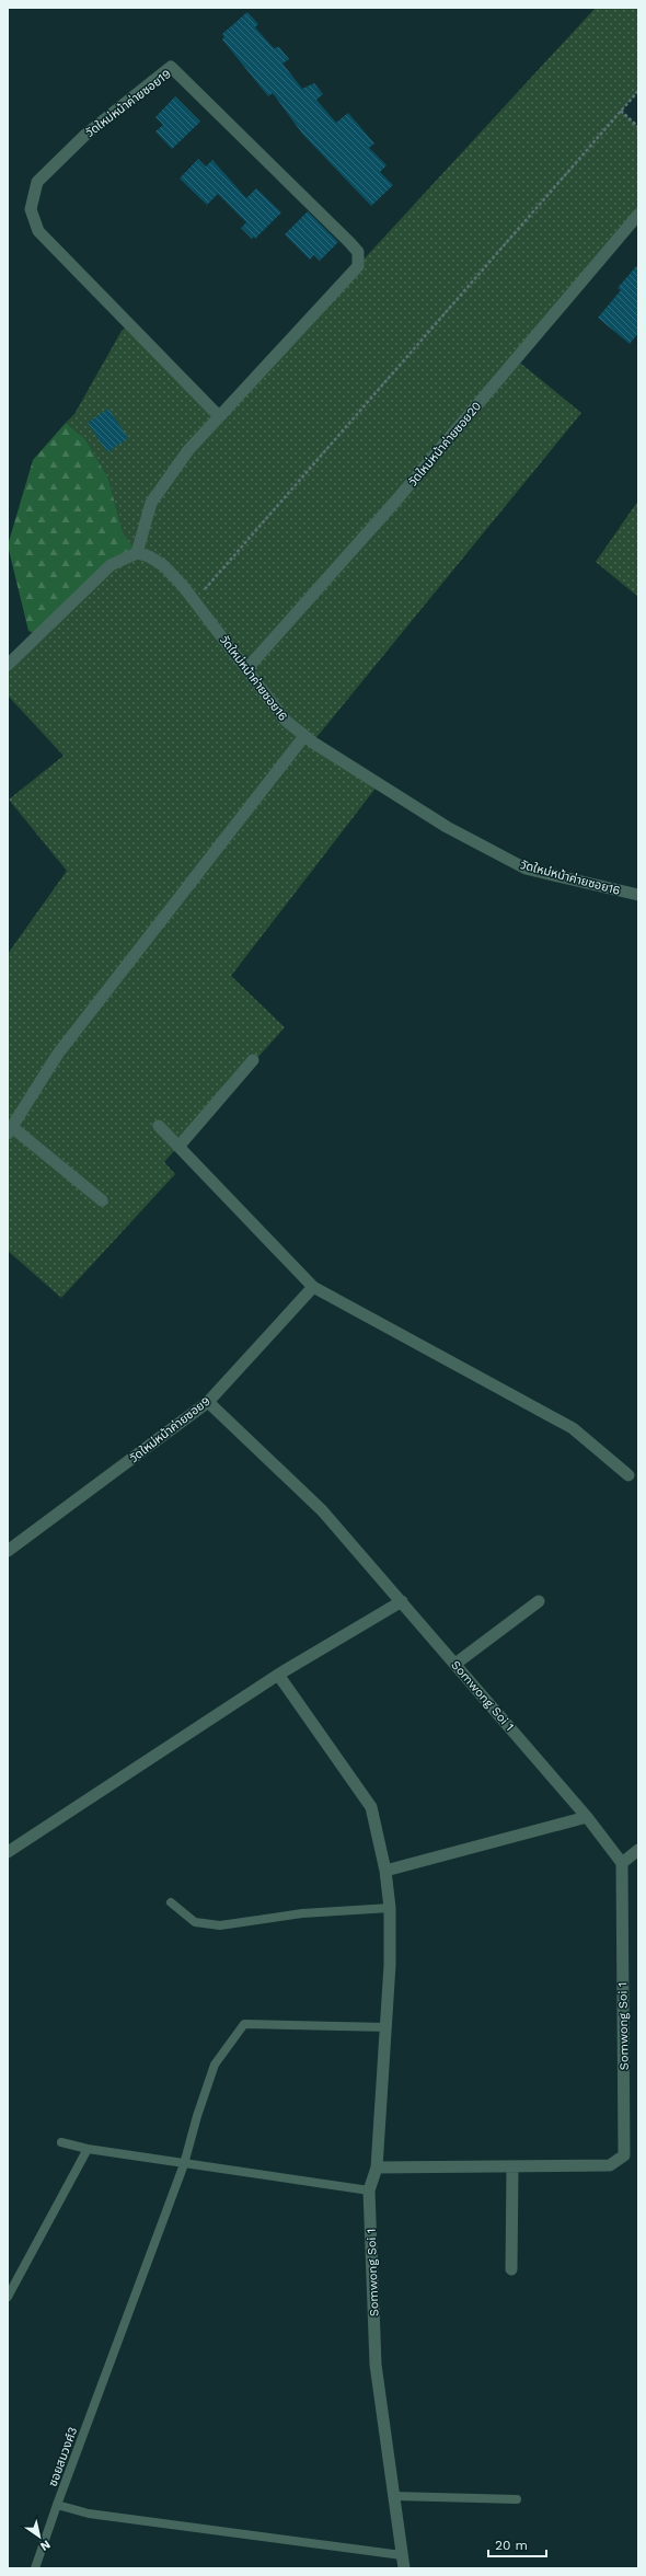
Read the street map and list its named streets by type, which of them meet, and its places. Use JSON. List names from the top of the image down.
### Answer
{
  "streets": {
    "street": [
      "วัดใหม่หน้าค่ายซอย19",
      "วัดใหม่หน้าค่ายซอย20",
      "วัดใหม่หน้าค่ายซอย16",
      "วัดใหม่หน้าค่ายซอย9",
      "Somwong Soi 1"
    ],
    "lane": ["ซอยสมวงศ์3"]
  },
  "crossings": [
    ["วัดใหม่หน้าค่ายซอย19", "วัดใหม่หน้าค่ายซอย16"],
    ["วัดใหม่หน้าค่ายซอย20", "วัดใหม่หน้าค่ายซอย16"],
    ["วัดใหม่หน้าค่ายซอย9", "Somwong Soi 1"],
    ["Somwong Soi 1", "ซอยสมวงศ์3"]
  ],
  "scale_bar": "20 m",
  "north": "bottom right"
}
